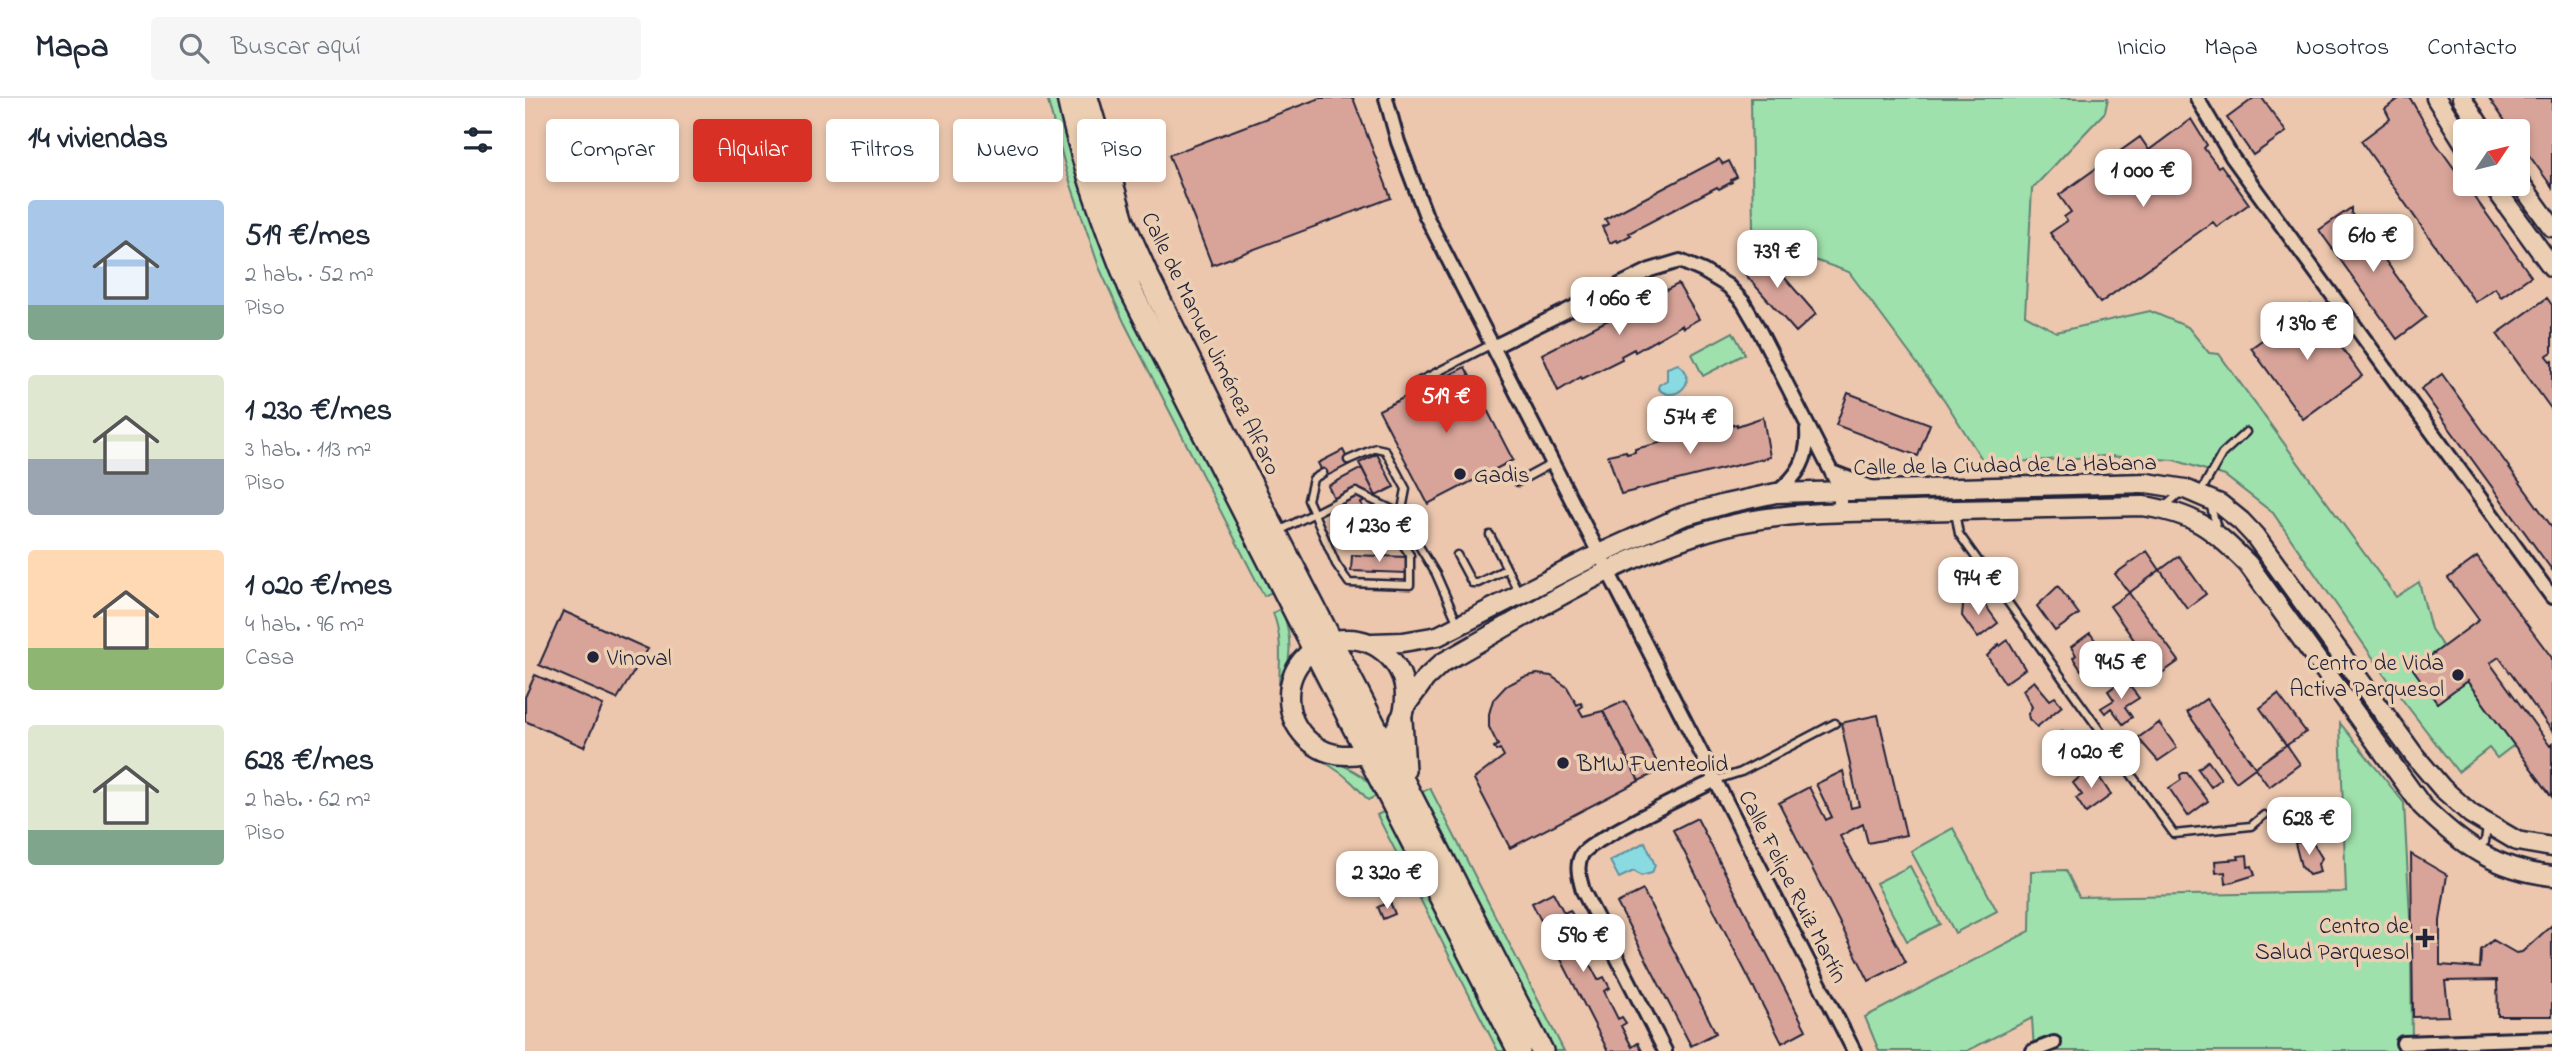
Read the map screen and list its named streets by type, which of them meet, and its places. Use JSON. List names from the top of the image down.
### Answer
{
  "streets": {
    "highway": ["Calle de Manuel Jiménez Alfaro"],
    "street": ["Calle de la Ciudad de La Habana", "Calle Felipe Ruiz Martín"]
  },
  "crossings": [
    ["Calle de Manuel Jiménez Alfaro", "Calle de la Ciudad de La Habana"],
    ["Calle de la Ciudad de La Habana", "Calle Felipe Ruiz Martín"]
  ],
  "places": {
    "other": [
      "Gadis",
      "Vinoval",
      "Centro de Vida Activa Parquesol",
      "BMW Fuenteolid"
    ],
    "health": ["Centro de Salud Parquesol"]
  },
  "north": "top right",
  "page": {
    "header": "Mapa",
    "search": "Buscar aquí",
    "nav": [
      "Inicio",
      "Mapa",
      "Nosotros",
      "Contacto"
    ],
    "heading": "14 viviendas",
    "chip": [
      "Comprar",
      "Alquilar",
      "Filtros",
      "Nuevo",
      "Piso"
    ],
    "price": [
      "1 000 €",
      "610 €",
      "739 €",
      "1 060 €",
      "1 390 €",
      "519 €",
      "574 €",
      "1 230 €",
      "974 €",
      "945 €",
      "1 020 €",
      "628 €",
      "2 320 €",
      "590 €"
    ],
    "list": [
      {
        "name": "519 €/mes",
        "note": "2 hab. · 52 m² · Piso"
      },
      {
        "name": "1 230 €/mes",
        "note": "3 hab. · 113 m² · Piso"
      },
      {
        "name": "1 020 €/mes",
        "note": "4 hab. · 96 m² · Casa"
      },
      {
        "name": "628 €/mes",
        "note": "2 hab. · 62 m² · Piso"
      }
    ]
  }
}
